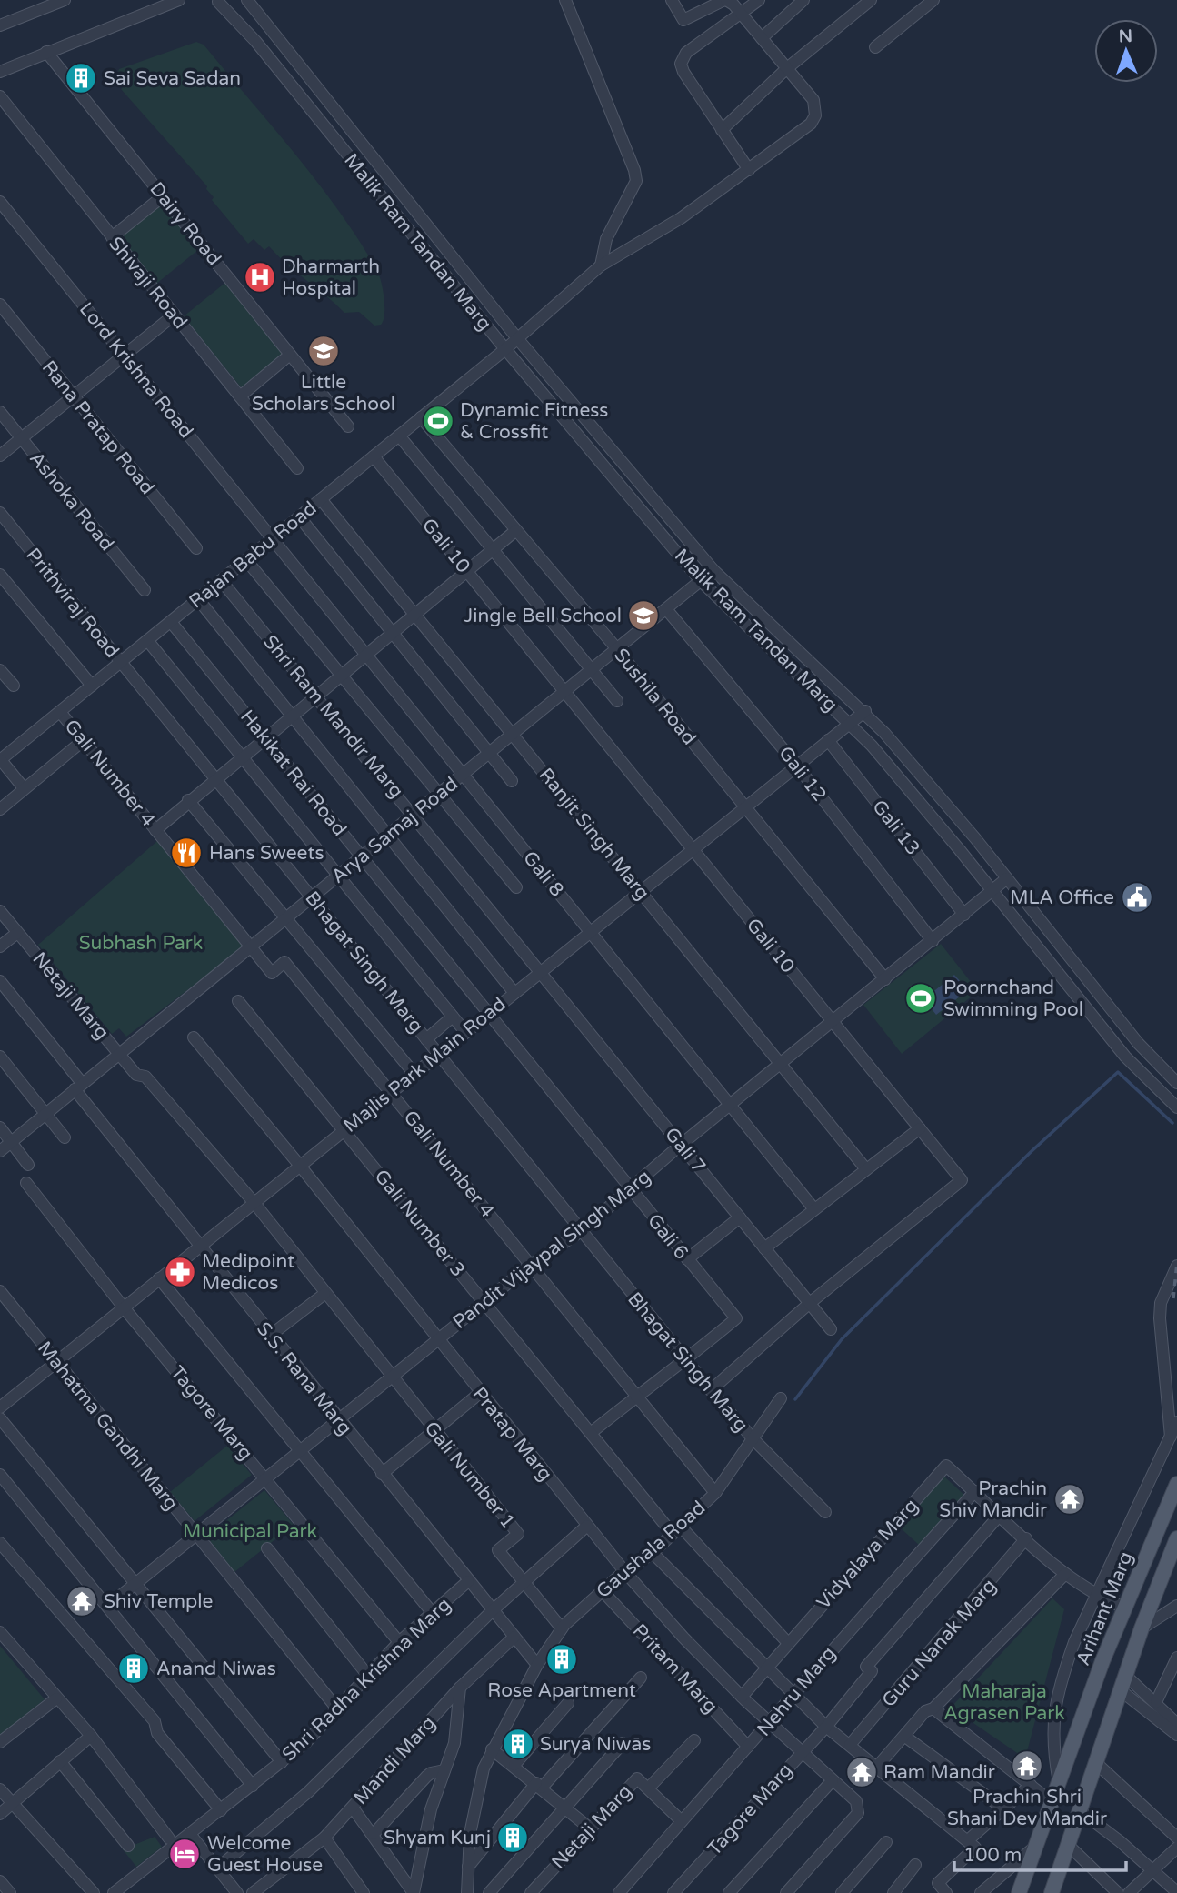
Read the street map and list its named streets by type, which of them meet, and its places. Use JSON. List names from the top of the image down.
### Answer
{
  "streets": {
    "main road": ["Arihant Marg"],
    "street": [
      "Dairy Road",
      "Malik Ram Tandan Marg",
      "Shivaji Road",
      "Lord Krishna Road",
      "Rana Pratap Road",
      "Ashoka Road",
      "Gali 10",
      "Rajan Babu Road",
      "Prithviraj Road",
      "Sushila Road",
      "Shri Ram Mandir Marg",
      "Gali Number 4",
      "Hakikat Rai Road",
      "Gali 12",
      "Gali 13",
      "Arya Samaj Road",
      "Ranjit Singh Marg",
      "Gali 8",
      "Bhagat Singh Marg",
      "Netaji Marg",
      "Majlis Park Main Road",
      "Gali 7",
      "Gali Number 3",
      "Gali 6",
      "Pandit Vijaypal Singh Marg",
      "S.S. Rana Marg",
      "Tagore Marg",
      "Mahatma Gandhi Marg",
      "Pratap Marg",
      "Gali Number 1",
      "Gaushala Road",
      "Vidyalaya Marg",
      "Guru Nanak Marg",
      "Pritam Marg",
      "Shri Radha Krishna Marg",
      "Nehru Marg",
      "Mandi Marg"
    ]
  },
  "crossings": [
    ["Malik Ram Tandan Marg", "Rajan Babu Road"],
    ["Malik Ram Tandan Marg", "Arya Samaj Road"],
    ["Malik Ram Tandan Marg", "Majlis Park Main Road"],
    ["Malik Ram Tandan Marg", "Pandit Vijaypal Singh Marg"],
    ["Lord Krishna Road", "Rajan Babu Road"],
    ["Lord Krishna Road", "Gali 8"],
    ["Gali 10", "Rajan Babu Road"],
    ["Gali 10", "Arya Samaj Road"],
    ["Gali 10", "Bhagat Singh Marg"],
    ["Gali 10", "Majlis Park Main Road"],
    ["Gali 10", "Gali 7"],
    ["Gali 10", "Pandit Vijaypal Singh Marg"],
    ["Rajan Babu Road", "Prithviraj Road"],
    ["Rajan Babu Road", "Sushila Road"],
    ["Rajan Babu Road", "Shri Ram Mandir Marg"],
    ["Rajan Babu Road", "Gali Number 4"],
    ["Rajan Babu Road", "Hakikat Rai Road"],
    ["Rajan Babu Road", "Ranjit Singh Marg"],
    ["Rajan Babu Road", "Gali 8"],
    ["Rajan Babu Road", "Bhagat Singh Marg"],
    ["Prithviraj Road", "Bhagat Singh Marg"],
    ["Sushila Road", "Arya Samaj Road"],
    ["Sushila Road", "Majlis Park Main Road"],
    ["Sushila Road", "Pandit Vijaypal Singh Marg"],
    ["Shri Ram Mandir Marg", "Arya Samaj Road"],
    ["Shri Ram Mandir Marg", "Majlis Park Main Road"],
    ["Shri Ram Mandir Marg", "Gali 7"],
    ["Gali Number 4", "Arya Samaj Road"],
    ["Gali Number 4", "Majlis Park Main Road"],
    ["Gali Number 4", "Pandit Vijaypal Singh Marg"],
    ["Gali Number 4", "Gaushala Road"],
    ["Hakikat Rai Road", "Arya Samaj Road"],
    ["Hakikat Rai Road", "Majlis Park Main Road"],
    ["Hakikat Rai Road", "Gali 6"],
    ["Gali 12", "Arya Samaj Road"],
    ["Gali 12", "Majlis Park Main Road"],
    ["Gali 12", "Pandit Vijaypal Singh Marg"],
    ["Gali 13", "Majlis Park Main Road"],
    ["Gali 13", "Pandit Vijaypal Singh Marg"],
    ["Arya Samaj Road", "Ranjit Singh Marg"],
    ["Arya Samaj Road", "Gali 8"],
    ["Arya Samaj Road", "Bhagat Singh Marg"],
    ["Arya Samaj Road", "Netaji Marg"],
    ["Arya Samaj Road", "S.S. Rana Marg"],
    ["Ranjit Singh Marg", "Majlis Park Main Road"],
    ["Ranjit Singh Marg", "Pandit Vijaypal Singh Marg"],
    ["Gali 8", "Majlis Park Main Road"],
    ["Gali 8", "Pandit Vijaypal Singh Marg"],
    ["Bhagat Singh Marg", "Majlis Park Main Road"],
    ["Bhagat Singh Marg", "Gali 6"],
    ["Bhagat Singh Marg", "Pandit Vijaypal Singh Marg"],
    ["Bhagat Singh Marg", "Gaushala Road"],
    ["Netaji Marg", "Majlis Park Main Road"],
    ["Netaji Marg", "Gali Number 1"],
    ["Netaji Marg", "Nehru Marg"],
    ["Majlis Park Main Road", "Gali 7"],
    ["Majlis Park Main Road", "Gali Number 3"],
    ["Majlis Park Main Road", "Gali 6"],
    ["Majlis Park Main Road", "S.S. Rana Marg"],
    ["Majlis Park Main Road", "Tagore Marg"],
    ["Majlis Park Main Road", "Mahatma Gandhi Marg"],
    ["Majlis Park Main Road", "Pratap Marg"],
    ["Majlis Park Main Road", "Gali Number 1"],
    ["Gali 7", "Pandit Vijaypal Singh Marg"],
    ["Gali Number 3", "Pandit Vijaypal Singh Marg"],
    ["Gali Number 3", "Gaushala Road"],
    ["Gali Number 3", "Vidyalaya Marg"],
    ["Gali 6", "Pandit Vijaypal Singh Marg"],
    ["Pandit Vijaypal Singh Marg", "S.S. Rana Marg"],
    ["Pandit Vijaypal Singh Marg", "Tagore Marg"],
    ["Pandit Vijaypal Singh Marg", "Mahatma Gandhi Marg"],
    ["Pandit Vijaypal Singh Marg", "Pratap Marg"],
    ["Pandit Vijaypal Singh Marg", "Gali Number 1"],
    ["S.S. Rana Marg", "Gaushala Road"],
    ["S.S. Rana Marg", "Shri Radha Krishna Marg"],
    ["S.S. Rana Marg", "Mandi Marg"],
    ["Tagore Marg", "Pratap Marg"],
    ["Tagore Marg", "Shri Radha Krishna Marg"],
    ["Mahatma Gandhi Marg", "Shri Radha Krishna Marg"],
    ["Pratap Marg", "Gaushala Road"],
    ["Pratap Marg", "Vidyalaya Marg"],
    ["Pratap Marg", "Nehru Marg"],
    ["Gali Number 1", "Gaushala Road"],
    ["Gaushala Road", "Pritam Marg"],
    ["Vidyalaya Marg", "Nehru Marg"],
    ["Pritam Marg", "Nehru Marg"]
  ],
  "parks": ["Subhash Park", "Municipal Park", "Maharaja Agrasen Park"],
  "places": {
    "building": [
      "Sai Seva Sadan",
      "Rose Apartment",
      "Anand Niwas",
      "Suryā Niwās",
      "Shyam Kunj"
    ],
    "hospital": ["Dharmarth Hospital"],
    "school or university": ["Little Scholars School", "Jingle Bell School"],
    "sports": ["Dynamic Fitness & Crossfit", "Poornchand Swimming Pool"],
    "restaurant": ["Hans Sweets"],
    "public building": ["MLA Office"],
    "pharmacy": ["Medipoint Medicos"],
    "temple": [
      "Prachin Shiv Mandir",
      "Shiv Temple",
      "Prachin Shri Shani Dev Mandir",
      "Ram Mandir"
    ],
    "hotel": ["Welcome Guest House"]
  },
  "scale_bar": "100 m",
  "north": "top"
}
